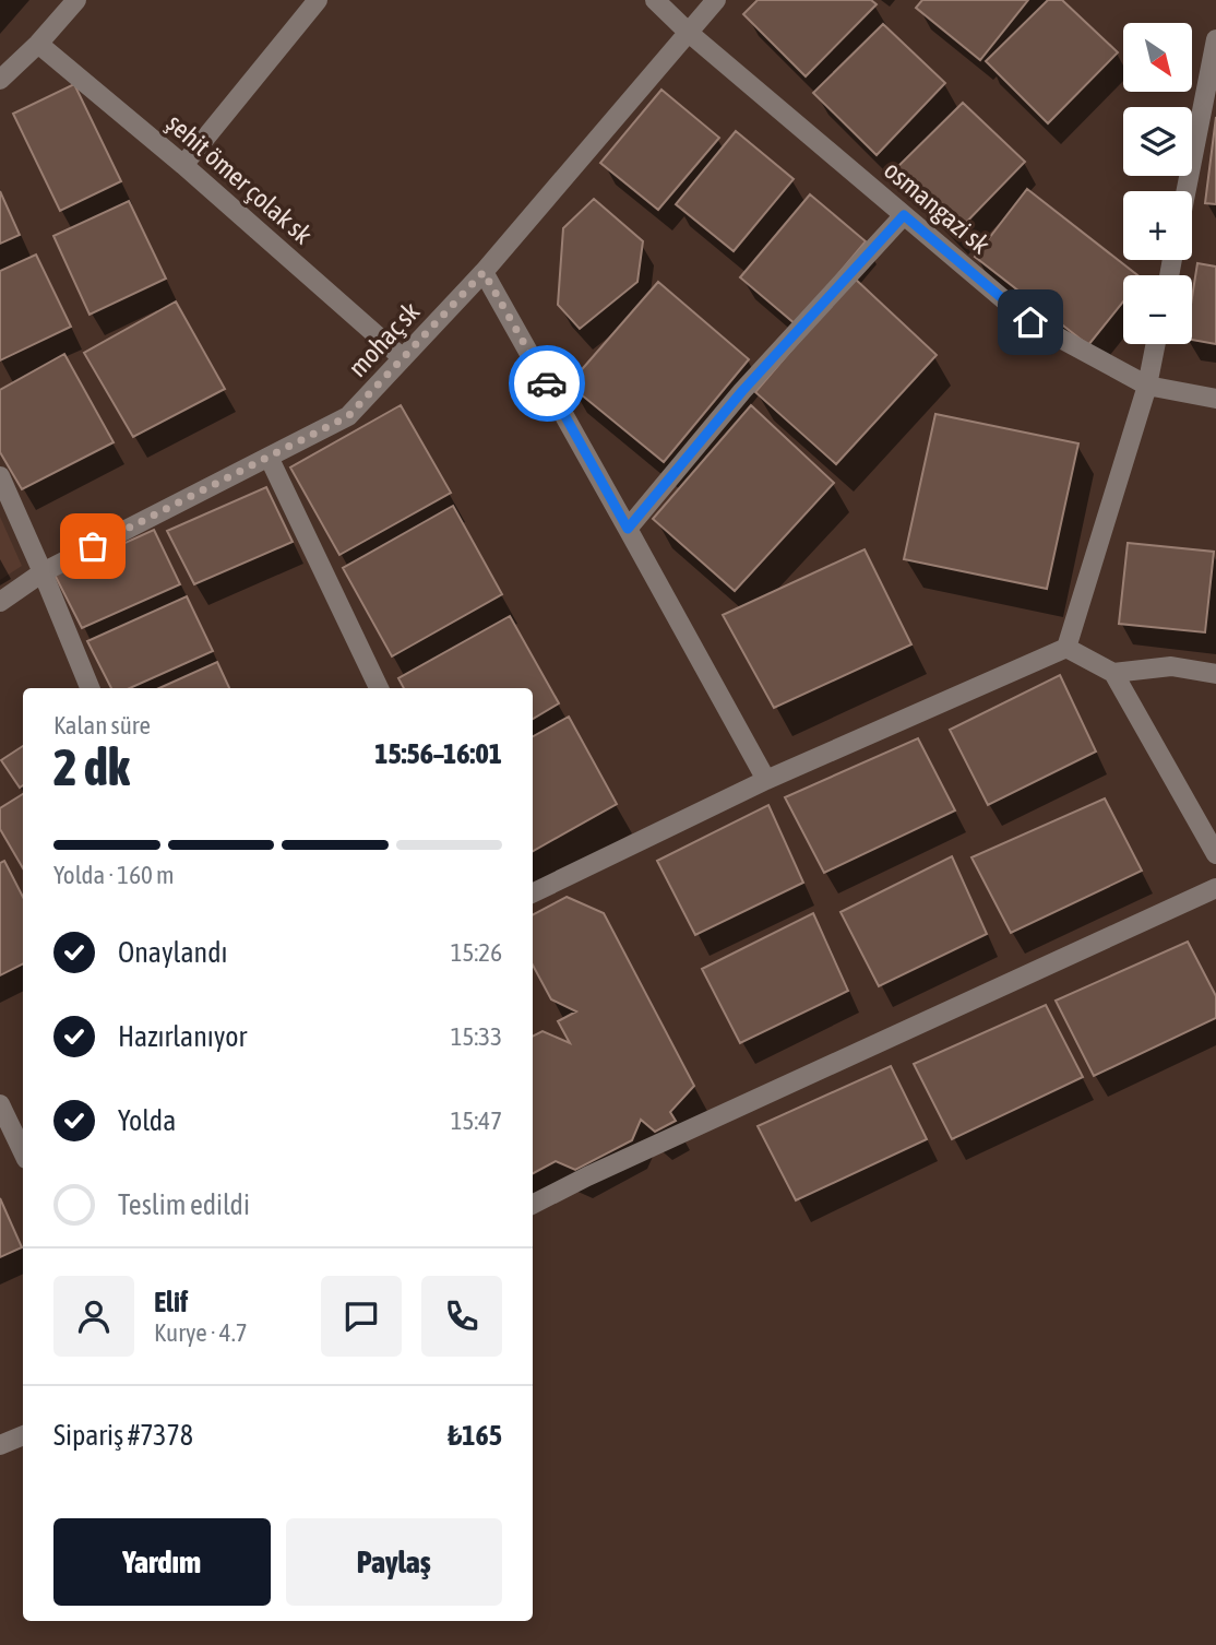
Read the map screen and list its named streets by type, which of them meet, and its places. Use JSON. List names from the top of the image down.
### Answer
{
  "streets": {
    "street": ["şehit ömer çolak sk", "osmangazi sk", "mohaç sk"]
  },
  "crossings": [
    ["şehit ömer çolak sk", "mohaç sk"],
    ["osmangazi sk", "mohaç sk"]
  ],
  "north": "bottom right",
  "page": {
    "map_buttons": ["+", "−"],
    "heading": ["2 dk", "Kalan süre", "15:56–16:01"],
    "panel": [
      "Elif",
      "Kurye · 4.7",
      "Sipariş #7378",
      "₺165"
    ],
    "bar": "Yolda · 160 m",
    "list": [
      ["Onaylandı", "15:26"],
      ["Hazırlanıyor", "15:33"],
      ["Yolda", "15:47"],
      "Teslim edildi"
    ],
    "buttons": ["Yardım", "Paylaş"]
  }
}
